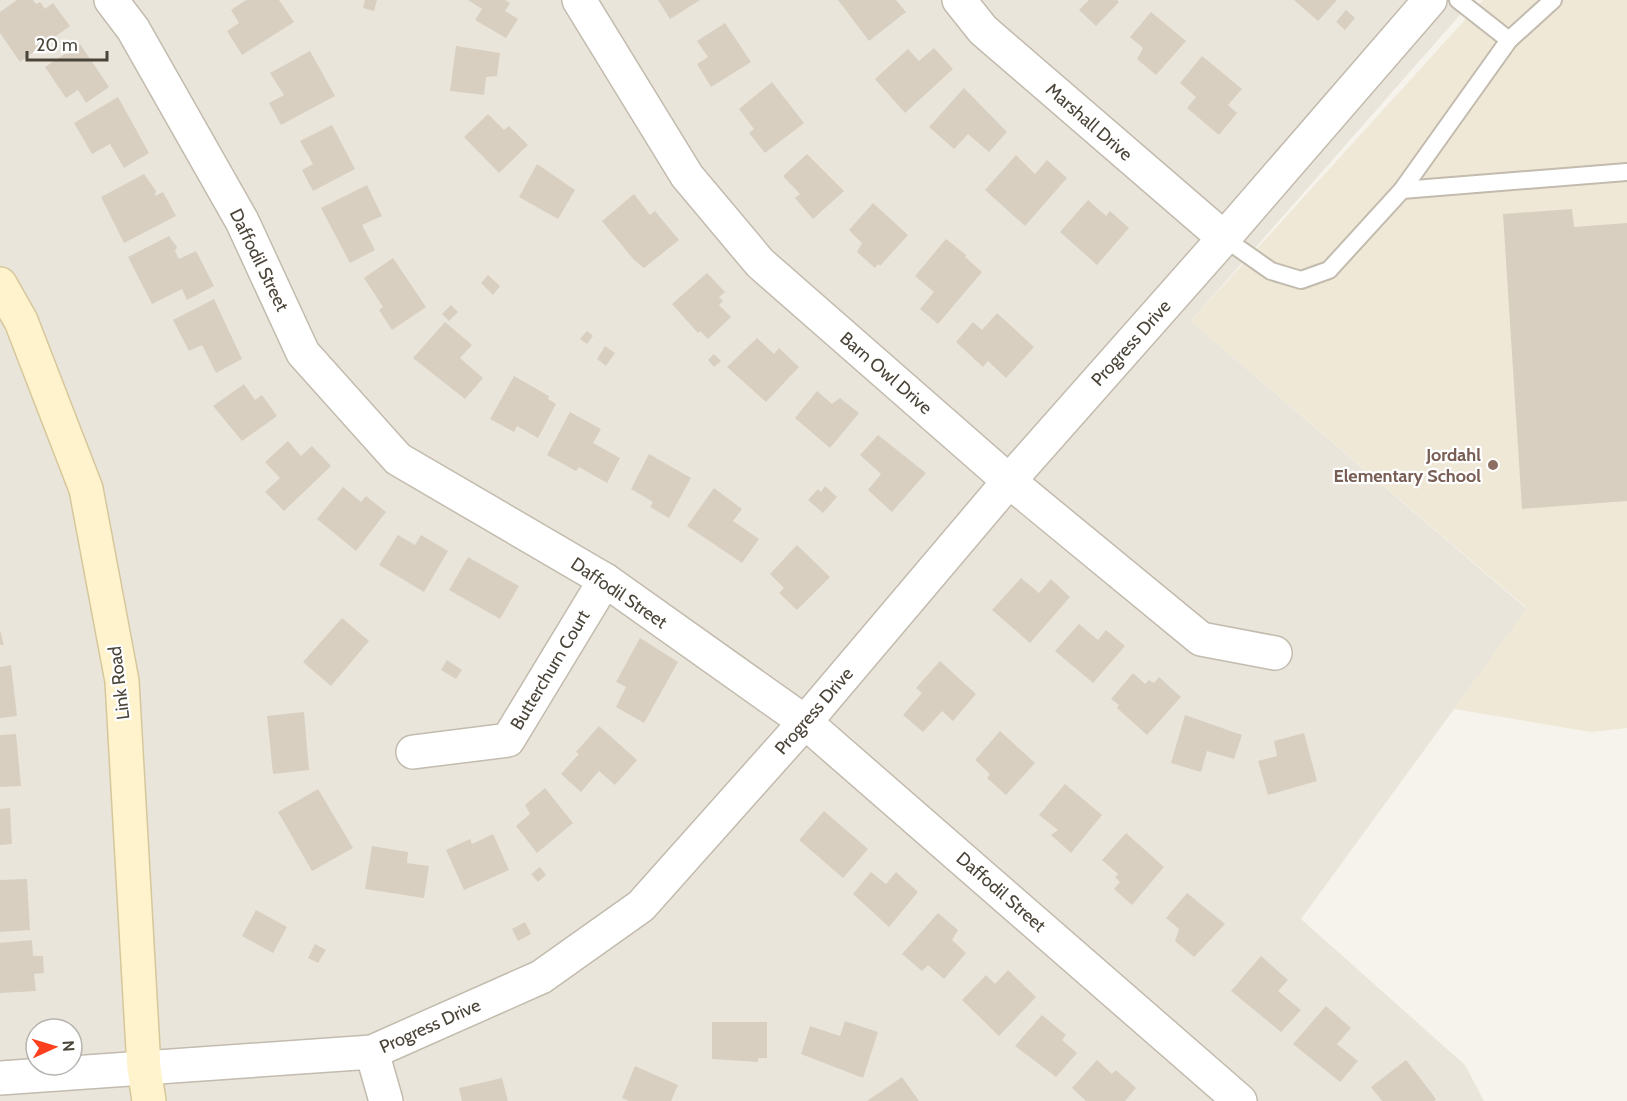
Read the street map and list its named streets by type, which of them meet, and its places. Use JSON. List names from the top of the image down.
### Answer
{
  "streets": {
    "main road": ["Link Road"],
    "street": [
      "Marshall Drive",
      "Daffodil Street",
      "Progress Drive",
      "Barn Owl Drive",
      "Butterchurn Court"
    ]
  },
  "crossings": [
    ["Marshall Drive", "Progress Drive"],
    ["Daffodil Street", "Progress Drive"],
    ["Daffodil Street", "Butterchurn Court"],
    ["Progress Drive", "Barn Owl Drive"],
    ["Progress Drive", "Link Road"]
  ],
  "places": ["Jordahl Elementary School"],
  "scale_bar": "20 m",
  "north": "right"
}
